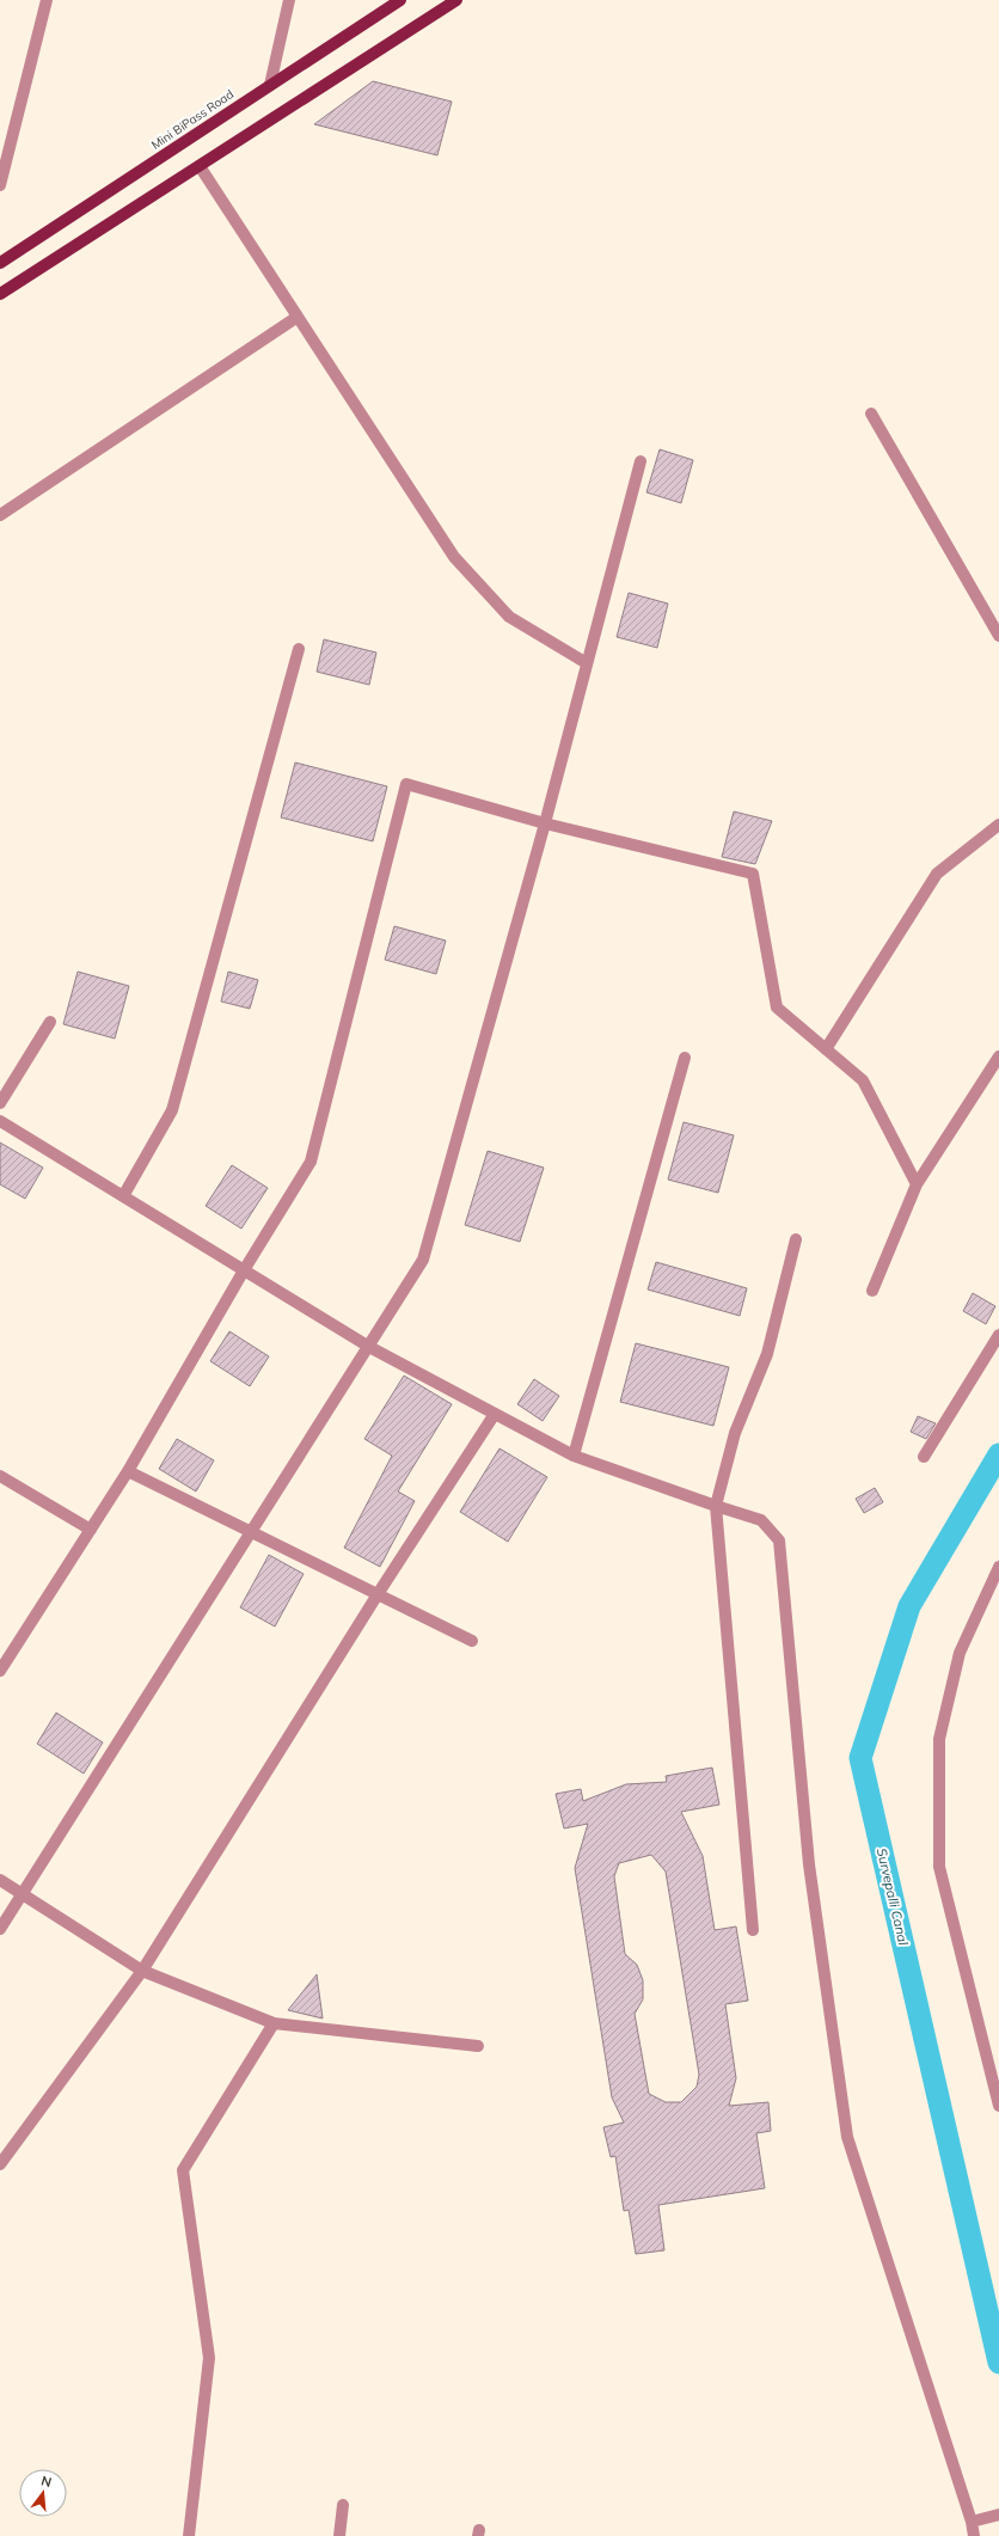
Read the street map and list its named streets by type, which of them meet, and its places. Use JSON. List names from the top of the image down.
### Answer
{
  "streets": {
    "main road": ["Mini BiPass Road"]
  },
  "water": ["Survepalli Canal"],
  "north": "top"
}
